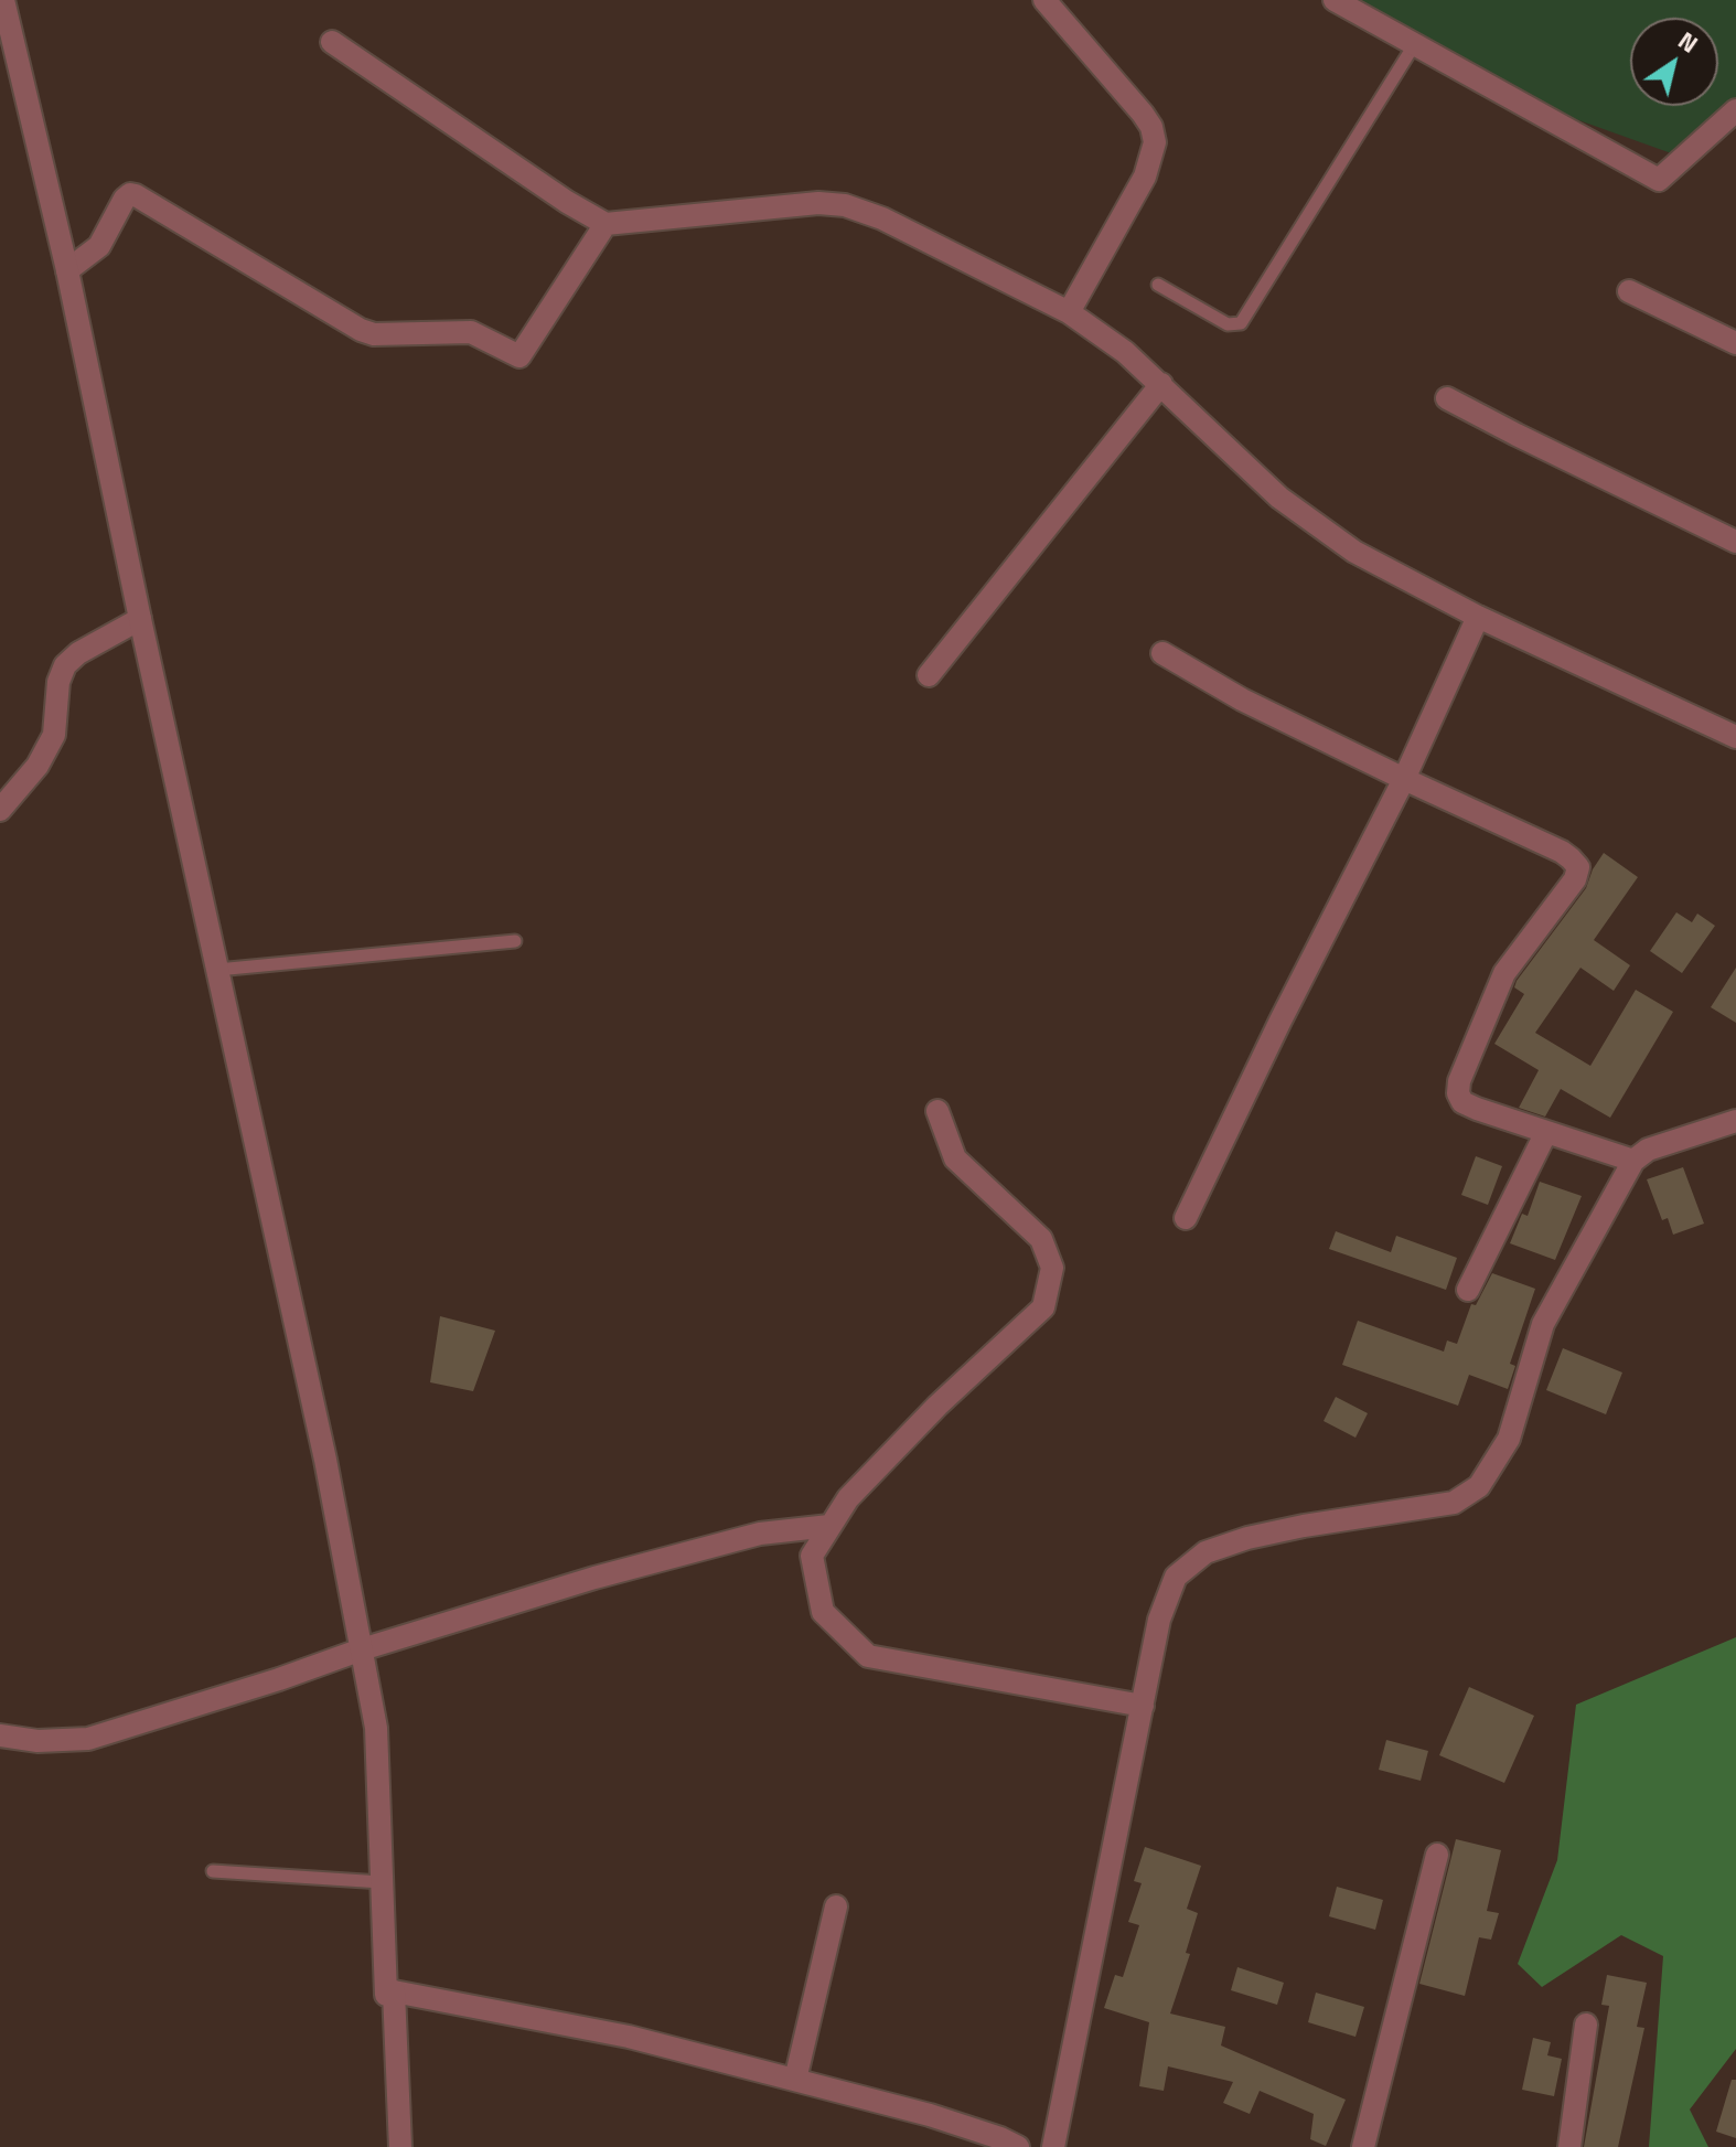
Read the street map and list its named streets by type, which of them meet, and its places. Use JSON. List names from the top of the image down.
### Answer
{
  "north": "top right"
}
